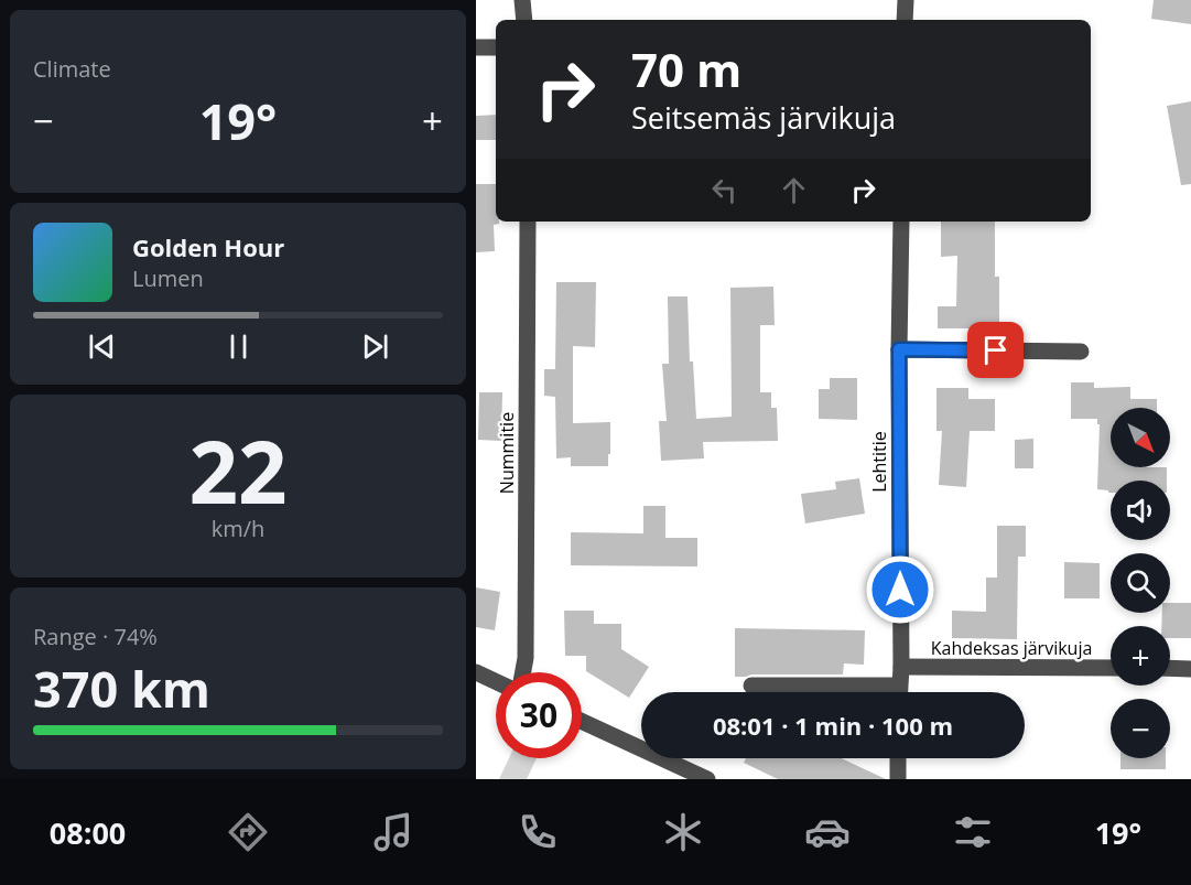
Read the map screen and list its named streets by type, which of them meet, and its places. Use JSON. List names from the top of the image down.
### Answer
{
  "streets": {
    "street": ["Nummitie", "Lehtitie", "Kahdeksas järvikuja"]
  },
  "crossings": [
    ["Lehtitie", "Kahdeksas järvikuja"]
  ],
  "north": "bottom right",
  "page": {
    "tile": [
      "Climate",
      ["22", "km/h"],
      ["Range · 74%", "370 km"]
    ],
    "turn": ["70 m", "Seitsemäs järvikuja"],
    "heat": ["−", "19°", "+"],
    "song": ["Golden Hour", "Lumen"],
    "map_buttons": ["+", "−"],
    "limit": "30",
    "trip": "08:01 · 1 min · 100 m",
    "tabs": ["08:00", "19°"]
  }
}
